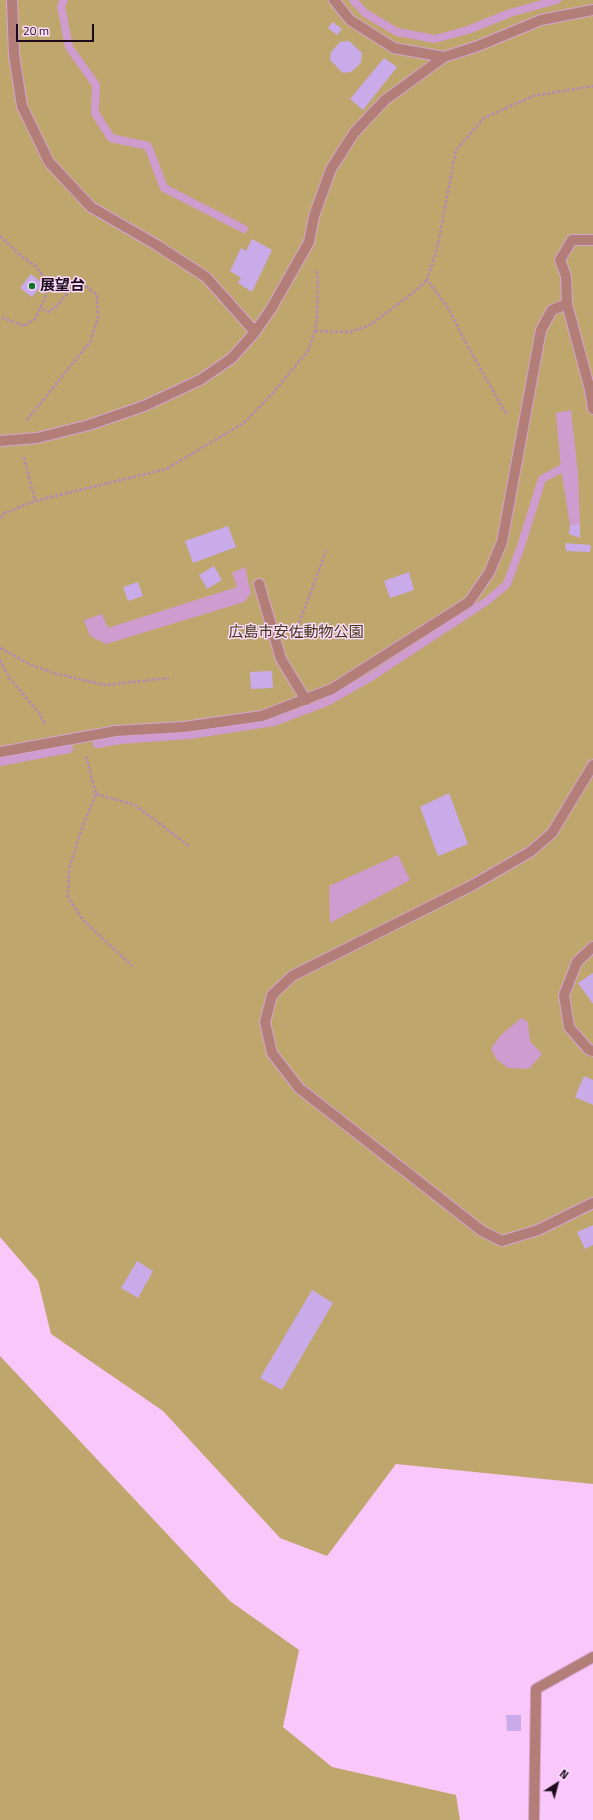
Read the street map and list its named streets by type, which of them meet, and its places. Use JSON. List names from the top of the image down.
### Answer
{
  "parks": ["広島市安佐動物公園"],
  "places": ["展望台"],
  "scale_bar": "20 m",
  "north": "top right"
}
